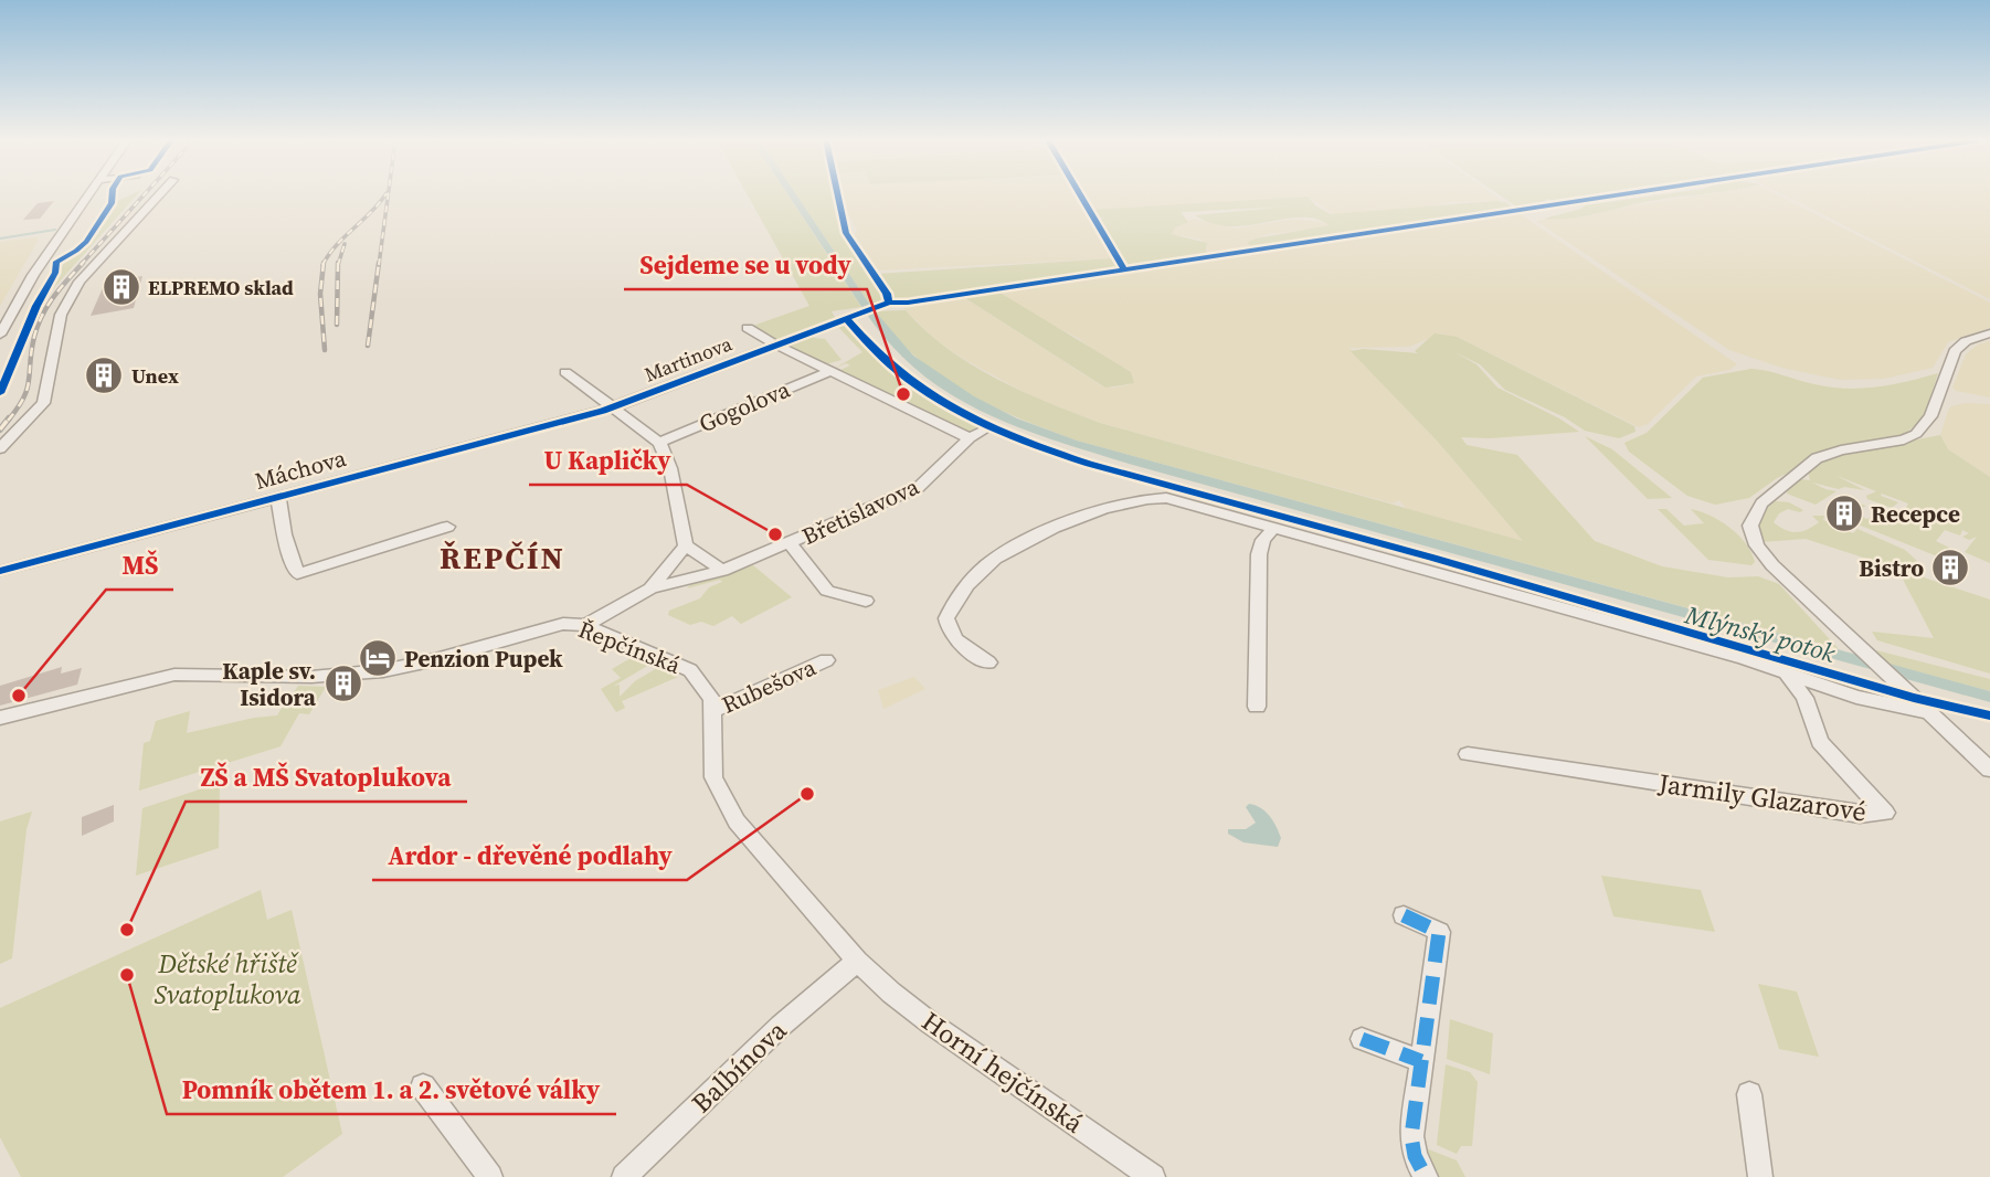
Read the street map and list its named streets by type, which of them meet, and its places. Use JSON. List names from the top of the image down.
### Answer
{
  "streets": {
    "street": [
      "Martinova",
      "Gogolova",
      "Máchova",
      "Břetislavova",
      "Řepčínská",
      "Rubešova",
      "Jarmily Glazarové",
      "Balbínova",
      "Horní hejčínská"
    ]
  },
  "crossings": [
    ["Martinova", "Máchova"],
    ["Řepčínská", "Rubešova"],
    ["Řepčínská", "Balbínova"],
    ["Řepčínská", "Horní hejčínská"],
    ["Balbínova", "Horní hejčínská"]
  ],
  "districts": ["ŘEPČÍN"],
  "water": ["Mlýnský potok"],
  "parks": ["Dětské hřiště Svatoplukova"],
  "places": {
    "building": [
      "ELPREMO sklad",
      "Unex",
      "Recepce",
      "Bistro",
      "Kaple sv. Isidora"
    ],
    "other": [
      "Sejdeme se u vody",
      "U Kapličky",
      "MŠ",
      "Ardor - dřevěné podlahy",
      "ZŠ a MŠ Svatoplukova",
      "Pomník obětem 1. a 2. světové války"
    ],
    "hotel": ["Penzion Pupek"]
  }
}
